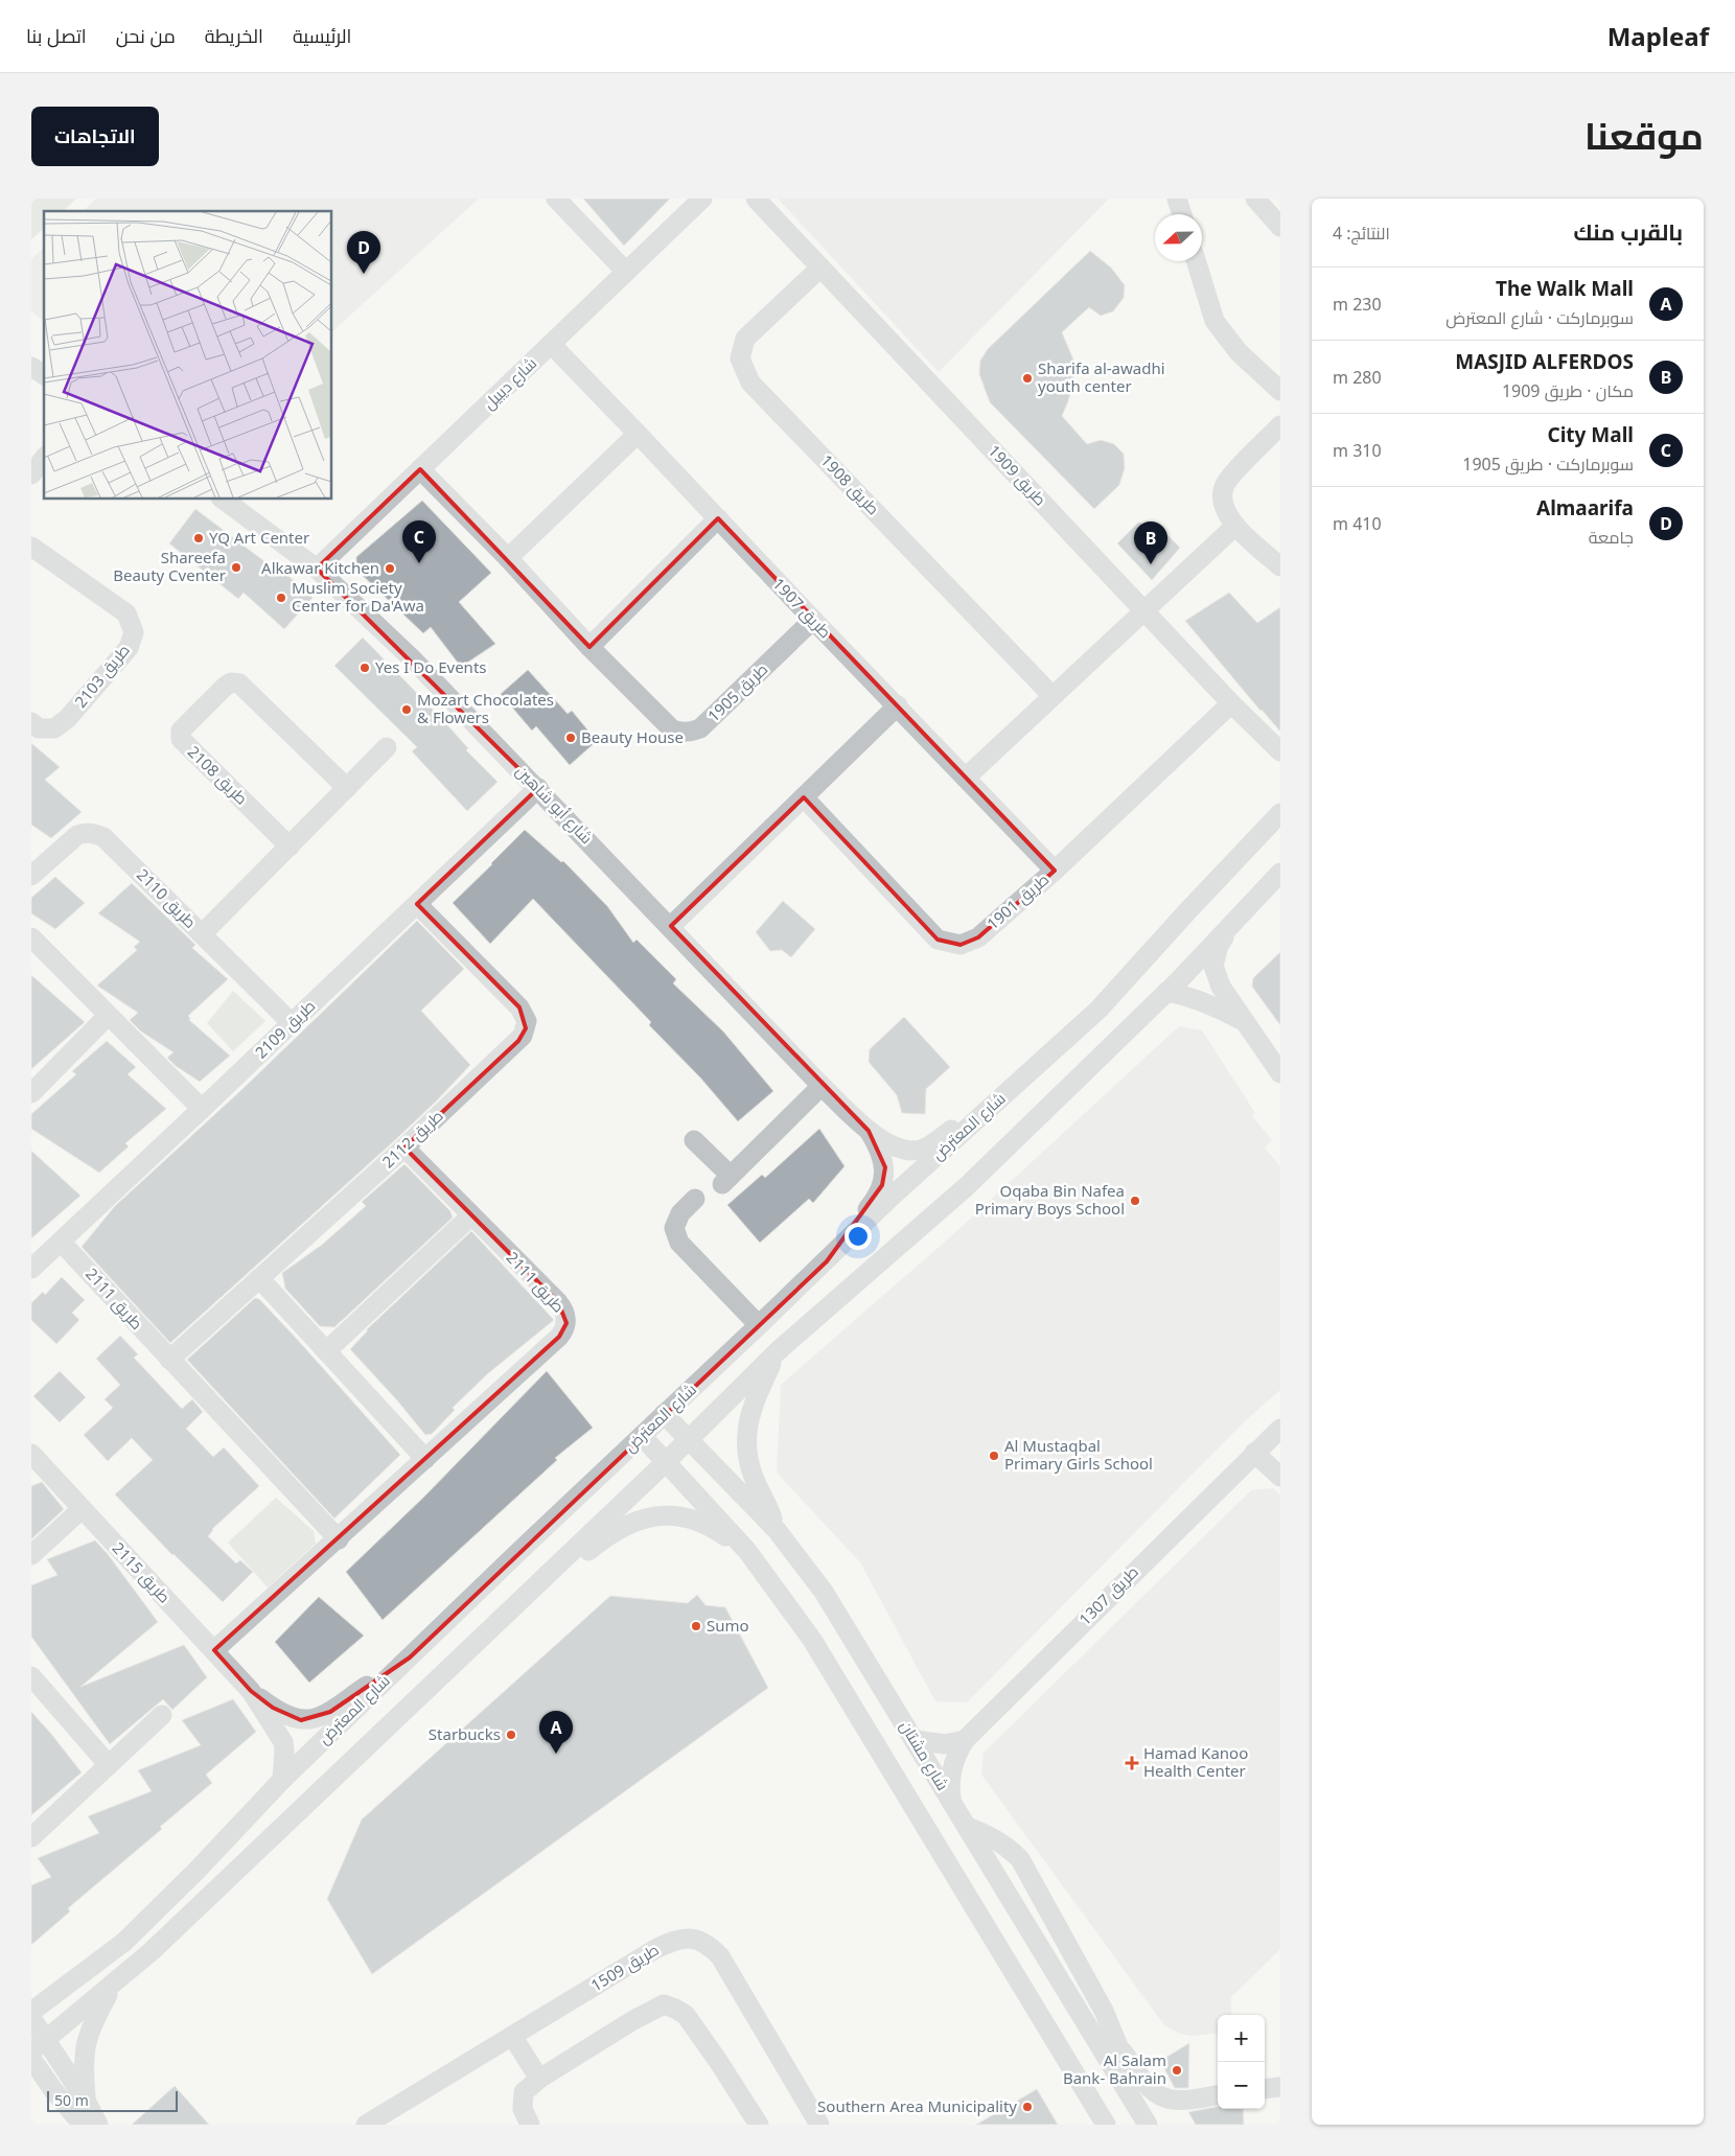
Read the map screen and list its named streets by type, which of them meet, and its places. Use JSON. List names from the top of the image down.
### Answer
{
  "streets": {
    "street": [
      "شارع ديبيل",
      "طريق 1909",
      "طريق 1908",
      "طريق 1907",
      "طريق 2103",
      "طريق 1905",
      "طريق 2108",
      "شارع أبو شاهين",
      "طريق 2110",
      "طريق 1901",
      "طريق 2109",
      "شارع المعترض",
      "طريق 2112",
      "طريق 2111",
      "طريق 2115",
      "طريق 1307",
      "شارع مشتان",
      "طريق 1509"
    ]
  },
  "crossings": [
    ["شارع ديبيل", "طريق 1907"],
    ["شارع ديبيل", "طريق 1905"],
    ["شارع ديبيل", "شارع أبو شاهين"],
    ["طريق 1909", "طريق 1908"],
    ["طريق 1909", "طريق 1901"],
    ["طريق 1907", "طريق 1905"],
    ["طريق 1907", "طريق 1901"],
    ["شارع أبو شاهين", "طريق 2109"],
    ["شارع أبو شاهين", "شارع المعترض"],
    ["طريق 2110", "طريق 2109"],
    ["طريق 2109", "طريق 2112"],
    ["طريق 2109", "طريق 2111"],
    ["شارع المعترض", "طريق 2115"],
    ["شارع المعترض", "شارع مشتان"],
    ["طريق 2112", "طريق 2111"],
    ["طريق 2111", "طريق 2115"],
    ["طريق 1307", "شارع مشتان"]
  ],
  "places": {
    "other": [
      "Sharifa al-awadhi youth center",
      "YQ Art Center",
      "Shareefa Beauty Cventer",
      "Alkawar Kitchen",
      "Muslim Society Center for Da'Awa",
      "Yes I Do Events",
      "Mozart Chocolates & Flowers",
      "Beauty House",
      "Oqaba Bin Nafea Primary Boys School",
      "Al Mustaqbal Primary Girls School",
      "Sumo",
      "Starbucks",
      "Al Salam Bank- Bahrain",
      "Southern Area Municipality"
    ],
    "health": ["Hamad Kanoo Health Center"]
  },
  "scale_bar": "50 m",
  "north": "left",
  "page": {
    "header": "Mapleaf",
    "nav": [
      "الرئيسية",
      "الخريطة",
      "من نحن",
      "اتصل بنا"
    ],
    "title": "موقعنا",
    "buttons": "الاتجاهات",
    "heading": ["بالقرب منك", "النتائج: 4"],
    "pins": [
      "D",
      "C",
      "B",
      "A"
    ],
    "list": [
      {
        "mark": "A",
        "name": "The Walk Mall",
        "note": "سوبرماركت · شارع المعترض",
        "value": "230 m"
      },
      {
        "mark": "B",
        "name": "MASJID ALFERDOS",
        "note": "مكان · طريق 1909",
        "value": "280 m"
      },
      {
        "mark": "C",
        "name": "City Mall",
        "note": "سوبرماركت · طريق 1905",
        "value": "310 m"
      },
      {
        "mark": "D",
        "name": "Almaarifa",
        "note": "جامعة",
        "value": "410 m"
      }
    ],
    "map_buttons": ["+", "−"],
    "scale": "50 m"
  }
}
